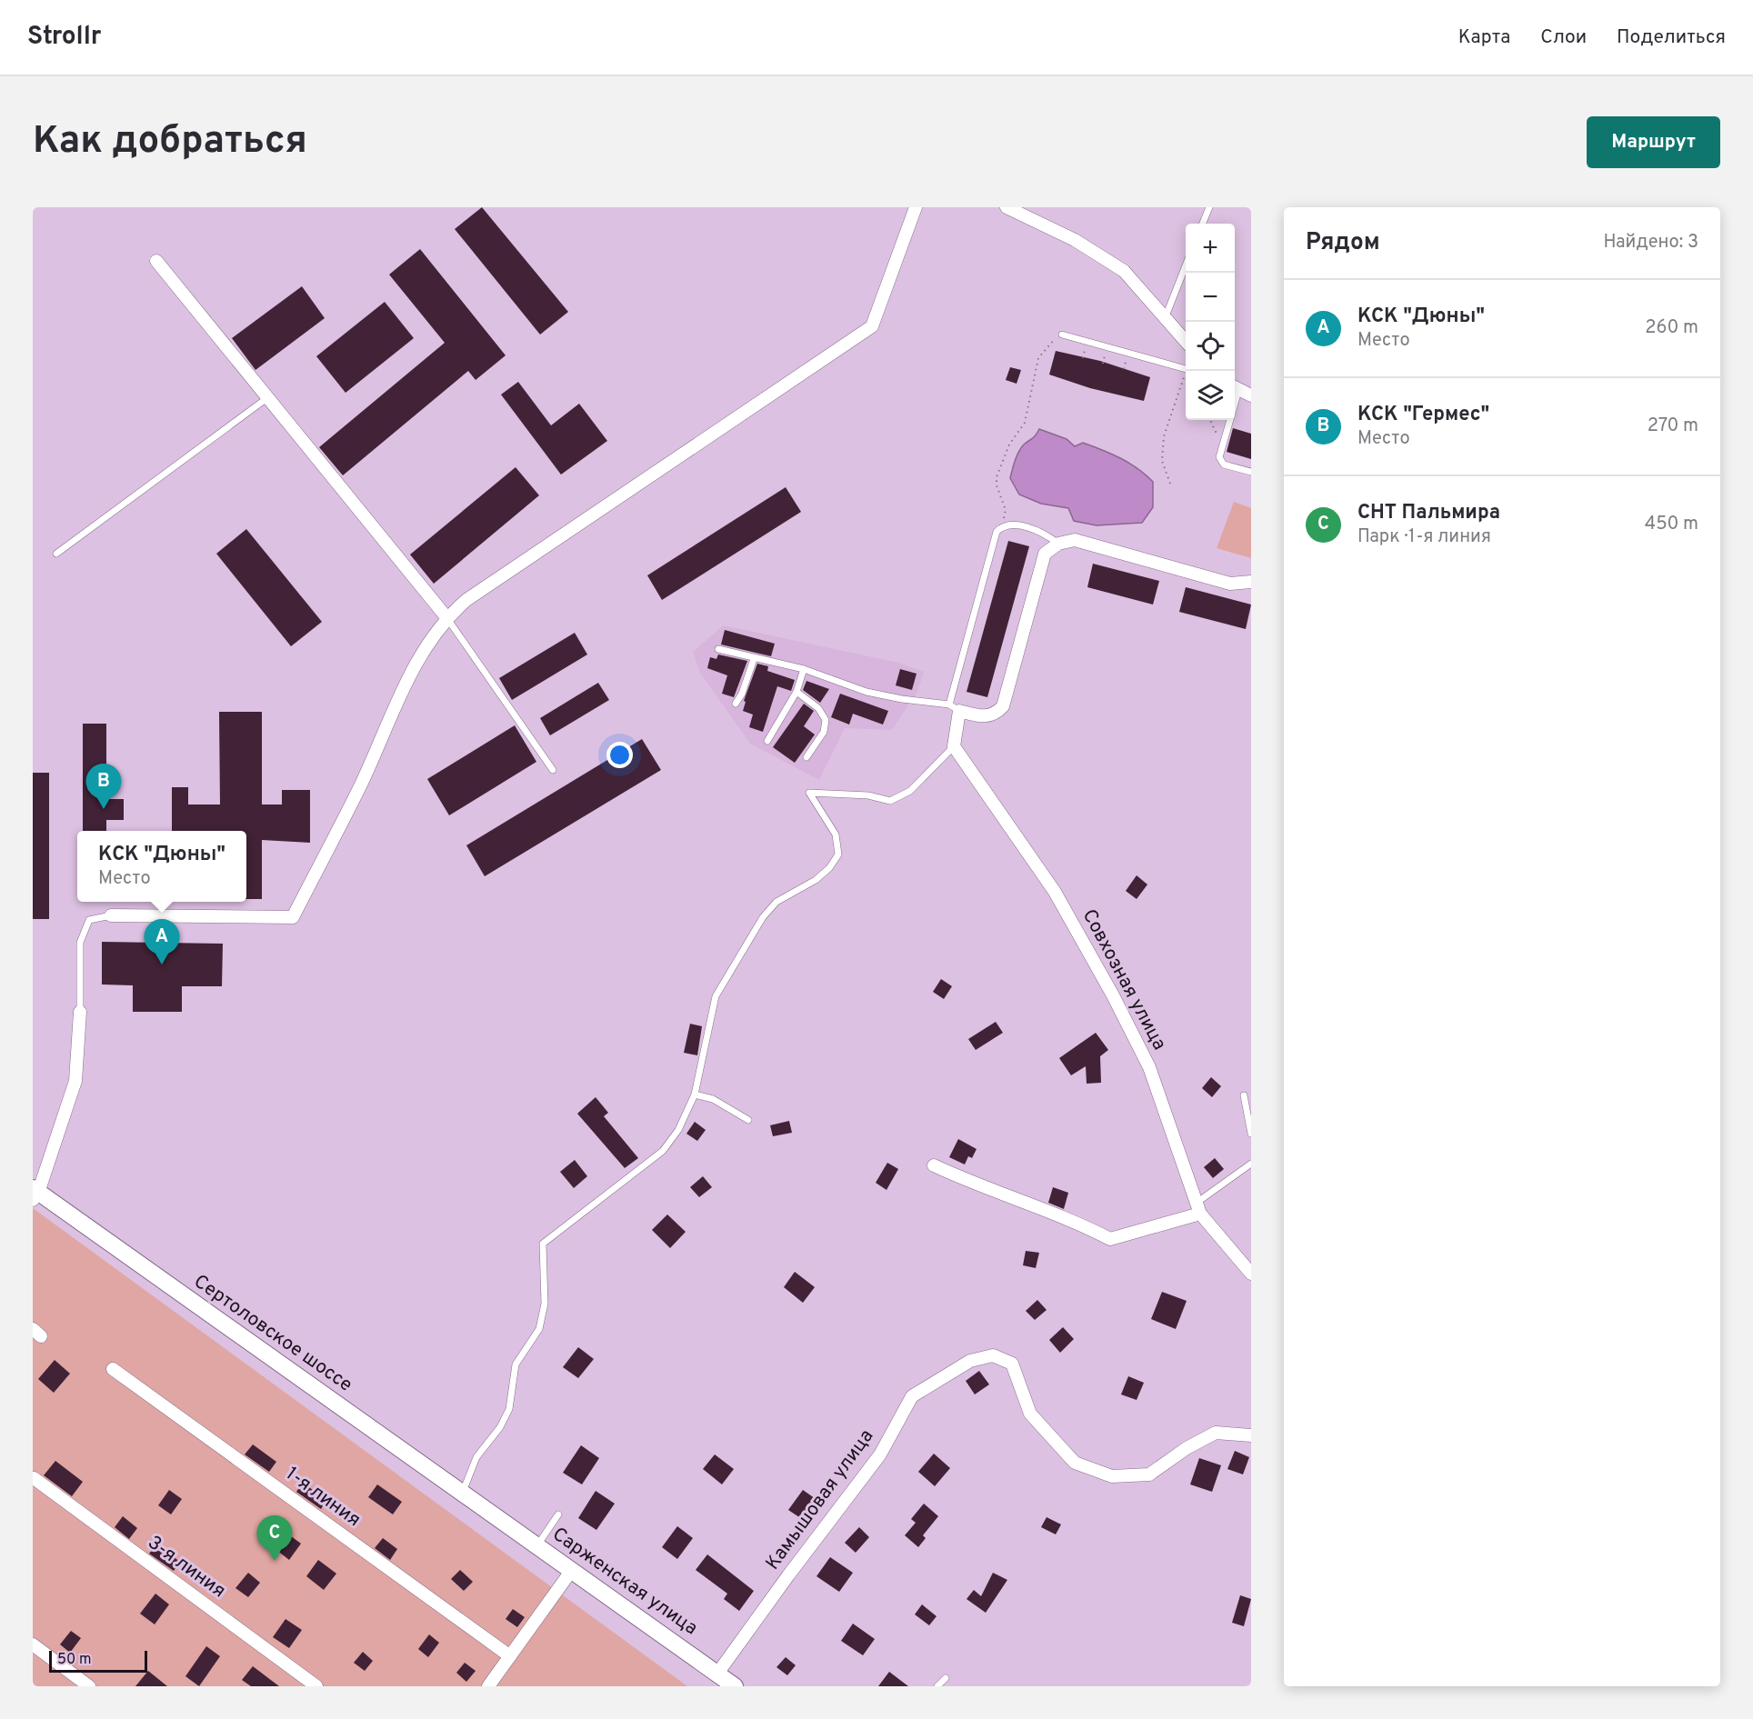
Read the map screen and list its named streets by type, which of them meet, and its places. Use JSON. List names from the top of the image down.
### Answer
{
  "streets": {
    "main road": ["Сертоловское шоссе", "Сарженская улица"],
    "street": [
      "Совхозная улица",
      "1-я линия",
      "Камышовая улица",
      "3-я линия"
    ]
  },
  "crossings": [
    ["Сертоловское шоссе", "Сарженская улица"],
    ["Камышовая улица", "Сарженская улица"]
  ],
  "scale_bar": "50 m",
  "page": {
    "header": "Strollr",
    "nav": ["Карта", "Слои", "Поделиться"],
    "buttons": "Маршрут",
    "title": "Как добраться",
    "heading": ["Рядом", "Найдено: 3"],
    "map_buttons": ["+", "−"],
    "list": [
      {
        "mark": "A",
        "name": "КСК \"Дюны\"",
        "note": "Место",
        "value": "260 m"
      },
      {
        "mark": "B",
        "name": "КСК \"Гермес\"",
        "note": "Место",
        "value": "270 m"
      },
      {
        "mark": "C",
        "name": "СНТ Пальмира",
        "note": "Парк · 1-я линия",
        "value": "450 m"
      }
    ],
    "pins": ["B", "A", "C"],
    "popup": ["КСК \"Дюны\"", "Место"],
    "scale": "50 m"
  }
}
